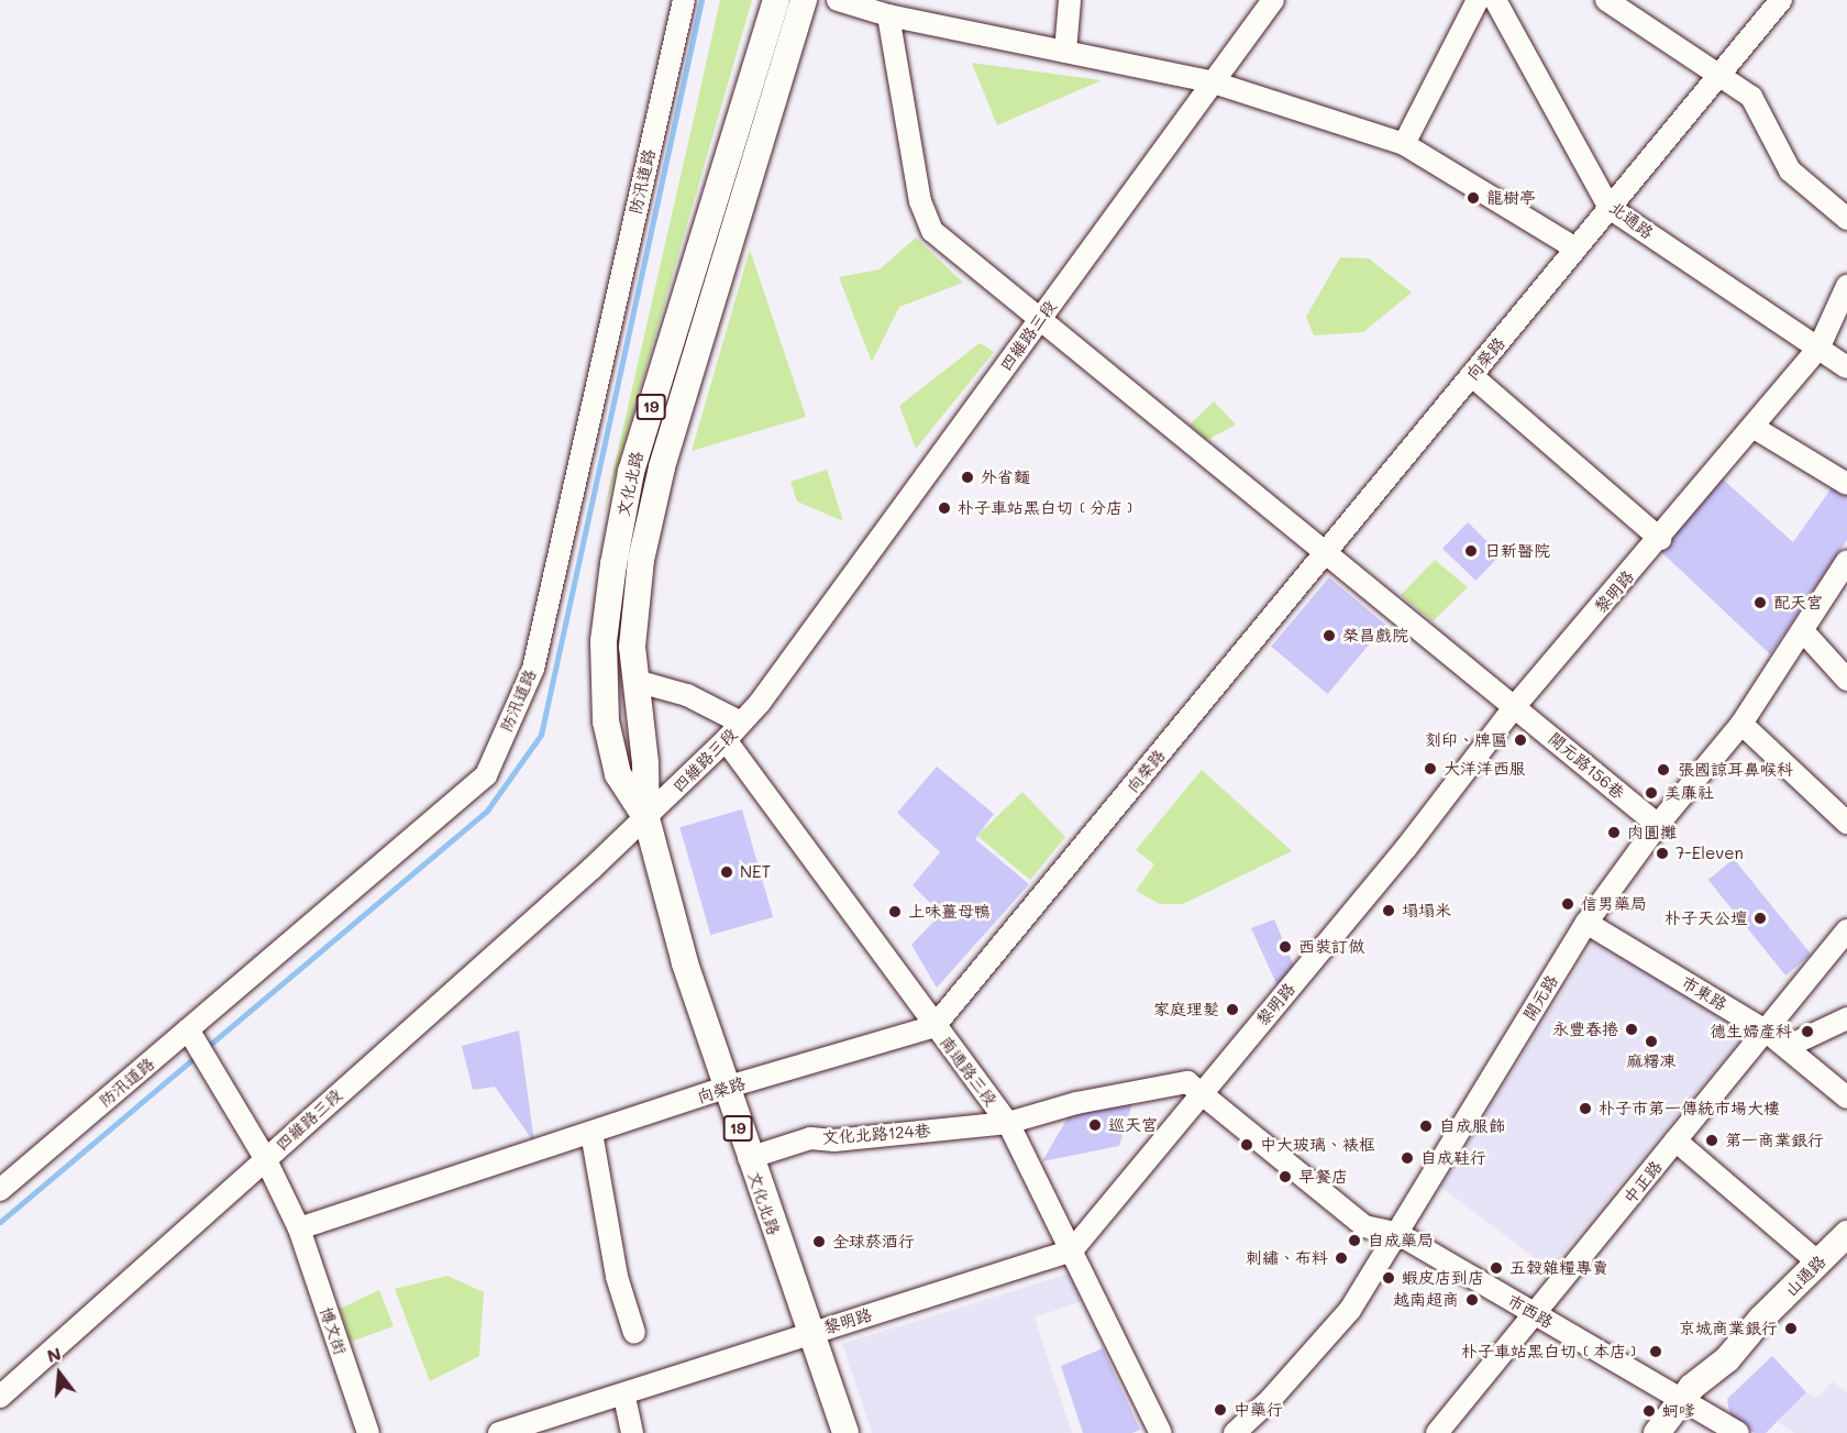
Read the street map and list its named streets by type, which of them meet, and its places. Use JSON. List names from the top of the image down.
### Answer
{
  "streets": {
    "main road": ["19", "文化北路", "山通路"],
    "street": [
      "防汛道路",
      "北通路",
      "四維路三段",
      "向榮路",
      "黎明路",
      "開元路156巷",
      "市東路",
      "開元路",
      "南通路三段",
      "文化北路124巷",
      "中正路",
      "市西路",
      "博文街"
    ]
  },
  "crossings": [
    ["防汛道路", "博文街"],
    ["北通路", "向榮路"],
    ["北通路", "黎明路"],
    ["四維路三段", "文化北路"],
    ["四維路三段", "開元路156巷"],
    ["四維路三段", "南通路三段"],
    ["四維路三段", "博文街"],
    ["向榮路", "文化北路"],
    ["向榮路", "開元路156巷"],
    ["向榮路", "南通路三段"],
    ["向榮路", "博文街"],
    ["文化北路", "黎明路"],
    ["文化北路", "文化北路124巷"],
    ["黎明路", "開元路156巷"],
    ["黎明路", "南通路三段"],
    ["黎明路", "文化北路124巷"],
    ["黎明路", "市西路"],
    ["開元路156巷", "開元路"],
    ["市東路", "開元路"],
    ["市東路", "中正路"],
    ["開元路", "市西路"],
    ["南通路三段", "文化北路124巷"],
    ["文化北路124巷", "市西路"],
    ["中正路", "市西路"],
    ["山通路", "市西路"]
  ],
  "places": [
    "龍樹亭",
    "外省麵",
    "朴子車站黑白切﹝分店﹞",
    "日新醫院",
    "配天宮",
    "榮昌戲院",
    "刻印、牌匾",
    "大洋洋西服",
    "張國諒耳鼻喉科",
    "美廉社",
    "肉圓攤",
    "7-Eleven",
    "NET",
    "信男藥局",
    "塌塌米",
    "上味薑母鴨",
    "朴子天公壇",
    "西裝訂做",
    "家庭理髮",
    "永豐春捲",
    "德生婦產科",
    "麻糬凍",
    "朴子市第一傳統市場大樓",
    "巡天宮",
    "自成服飾",
    "第一商業銀行",
    "中大玻璃、裱框",
    "自成鞋行",
    "早餐店",
    "自成藥局",
    "全球菸酒行",
    "刺繡、布料",
    "五穀雜糧專賣",
    "蝦皮店到店",
    "越南超商",
    "京城商業銀行",
    "朴子車站黑白切﹝本店﹞",
    "中藥行",
    "蚵嗲"
  ],
  "north": "top"
}
